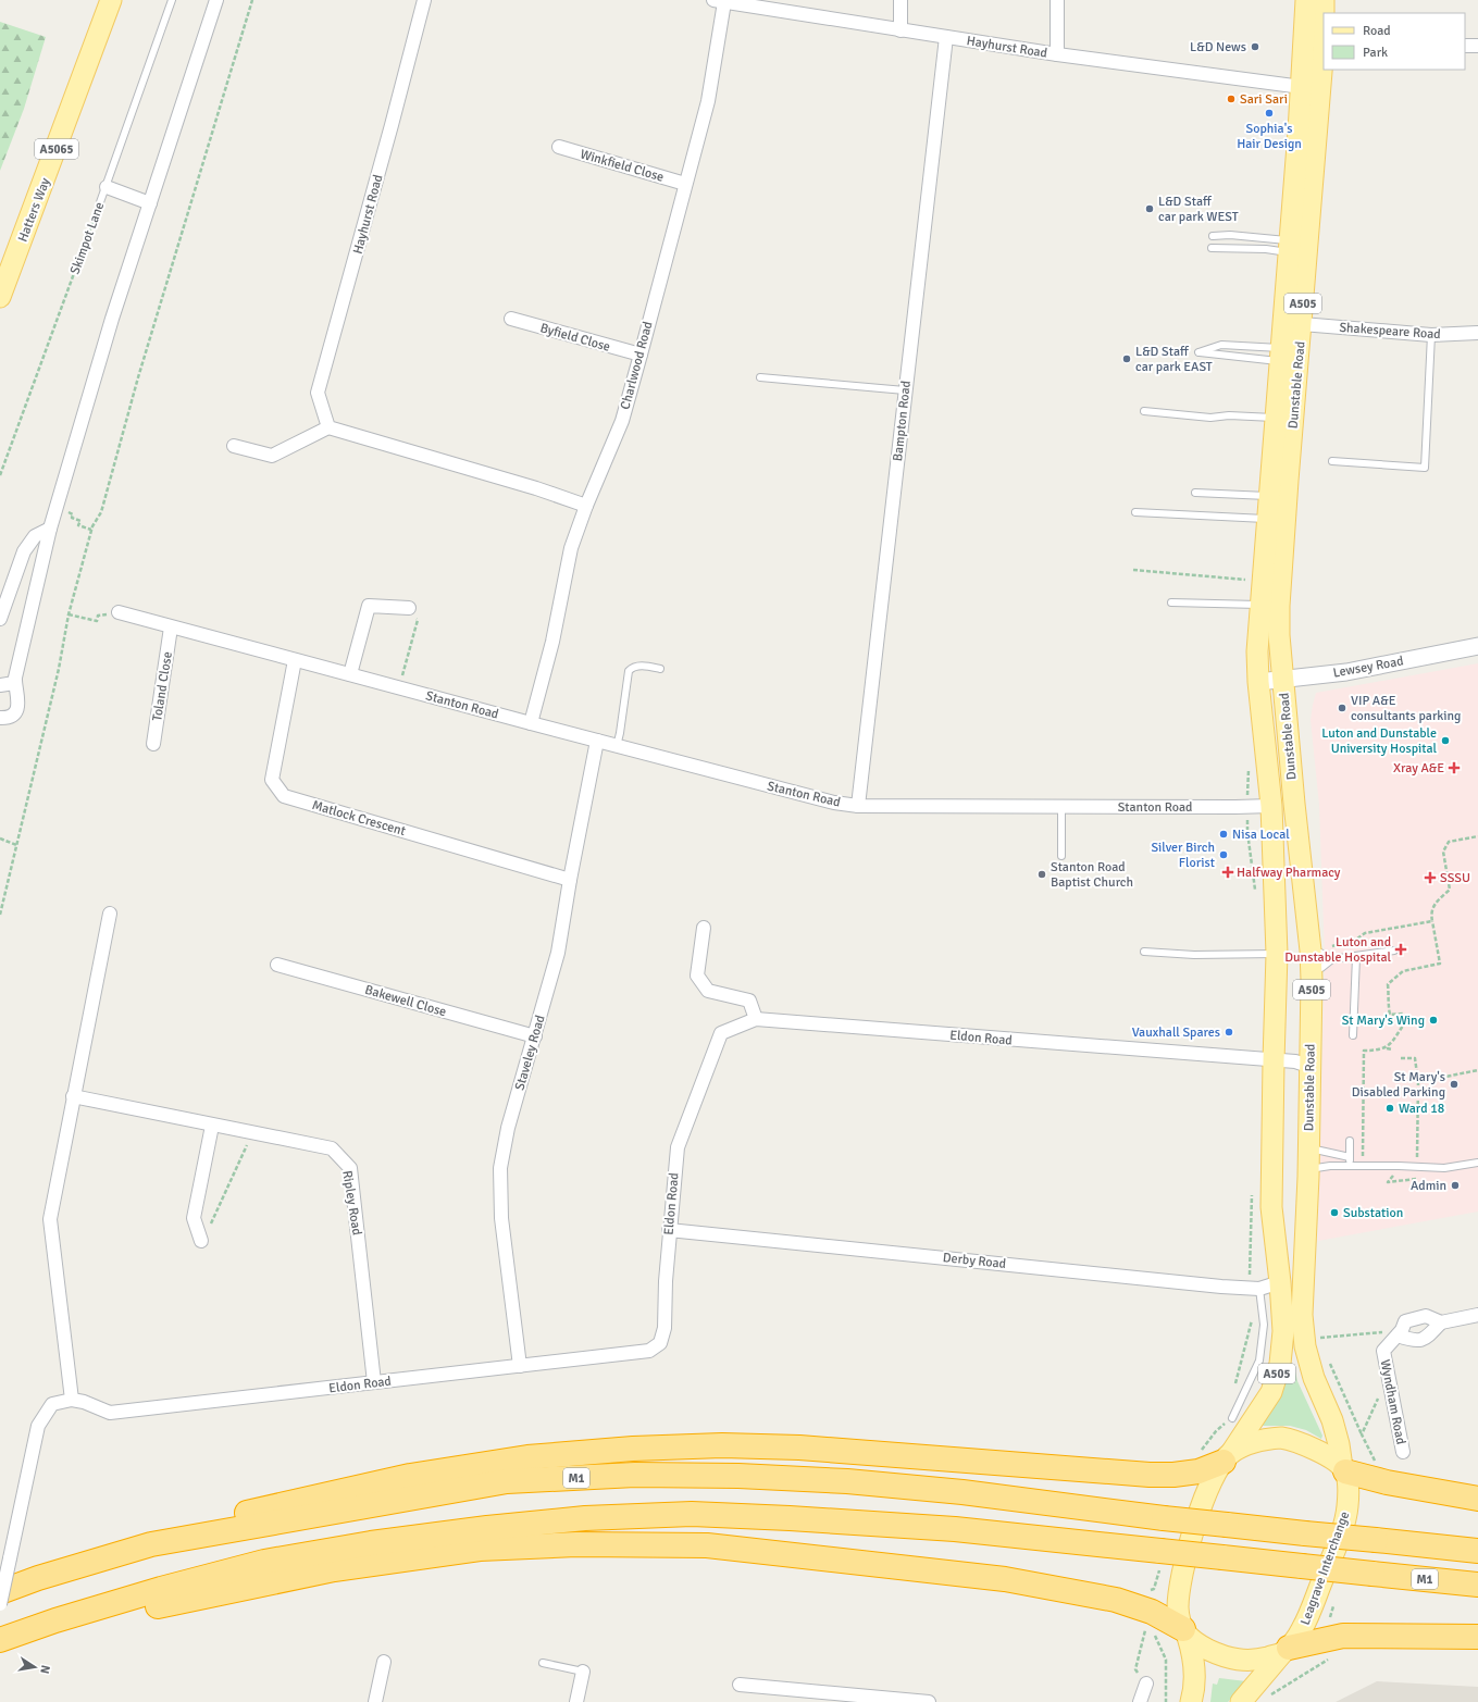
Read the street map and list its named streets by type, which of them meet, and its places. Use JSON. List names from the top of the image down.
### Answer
{
  "streets": {
    "highway": ["M1"],
    "main road": [
      "A5065",
      "Hatters Way",
      "A505",
      "Dunstable Road",
      "Leagrave Interchange"
    ],
    "street": [
      "Hayhurst Road",
      "Winkfield Close",
      "Shakespeare Road",
      "Byfield Close",
      "Charlwood Road",
      "Bampton Road",
      "Lewsey Road",
      "Toland Close",
      "Stanton Road",
      "Matlock Crescent",
      "Bakewell Close",
      "Eldon Road",
      "Staveley Road",
      "Ripley Road",
      "Derby Road",
      "Wyndham Road"
    ],
    "lane": ["Skimpot Lane"]
  },
  "crossings": [
    ["Hayhurst Road", "Charlwood Road"],
    ["Hayhurst Road", "Dunstable Road"],
    ["Hayhurst Road", "Bampton Road"],
    ["Winkfield Close", "Charlwood Road"],
    ["Shakespeare Road", "Dunstable Road"],
    ["Byfield Close", "Charlwood Road"],
    ["Charlwood Road", "Stanton Road"],
    ["Dunstable Road", "Lewsey Road"],
    ["Dunstable Road", "Stanton Road"],
    ["Dunstable Road", "Eldon Road"],
    ["Dunstable Road", "Derby Road"],
    ["Dunstable Road", "Leagrave Interchange"],
    ["Bampton Road", "Stanton Road"],
    ["Toland Close", "Stanton Road"],
    ["Stanton Road", "Matlock Crescent"],
    ["Stanton Road", "Staveley Road"],
    ["Matlock Crescent", "Staveley Road"],
    ["Bakewell Close", "Staveley Road"],
    ["Eldon Road", "Staveley Road"],
    ["Eldon Road", "Ripley Road"],
    ["Eldon Road", "Derby Road"]
  ],
  "places": {
    "other": [
      "L&D News",
      "Sari Sari",
      "Sophia's Hair Design",
      "L&D Staff car park WEST",
      "L&D Staff car park EAST",
      "VIP A&E consultants parking",
      "Luton and Dunstable University Hospital",
      "Nisa Local",
      "Silver Birch Florist",
      "Stanton Road Baptist Church",
      "St Mary's Wing",
      "Vauxhall Spares",
      "St Mary's Disabled Parking",
      "Ward 18",
      "Admin",
      "Substation"
    ],
    "health": [
      "Xray A&E",
      "Halfway Pharmacy",
      "SSSU",
      "Luton and Dunstable Hospital"
    ]
  },
  "legend": ["Road", "Park"],
  "north": "right"
}
